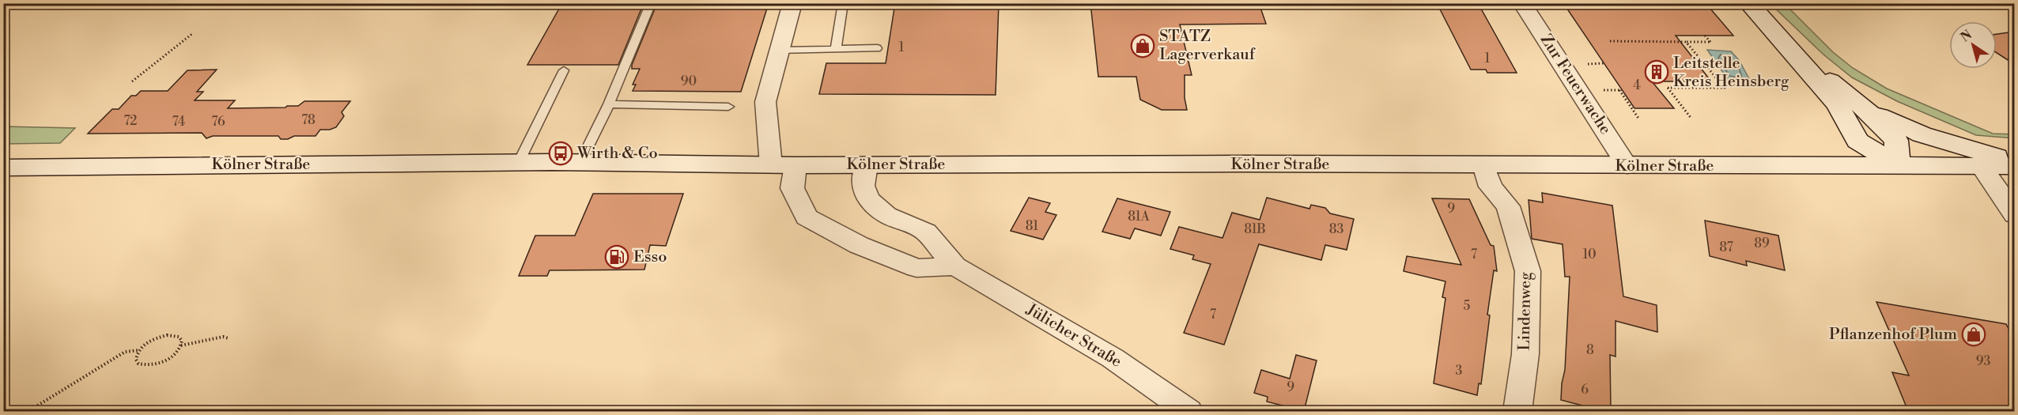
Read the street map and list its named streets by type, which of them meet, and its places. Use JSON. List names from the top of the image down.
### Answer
{
  "streets": {
    "main road": ["Kölner Straße"],
    "street": ["Zur Feuerwache", "Lindenweg", "Jülicher Straße"]
  },
  "crossings": [
    ["Zur Feuerwache", "Kölner Straße"],
    ["Kölner Straße", "Lindenweg"],
    ["Kölner Straße", "Jülicher Straße"]
  ],
  "places": {
    "shop": ["STATZ Lagerverkauf", "Pflanzenhof Plum"],
    "building": ["Leitstelle Kreis Heinsberg"],
    "bus stop": ["Wirth & Co"],
    "fuel station": ["Esso"]
  },
  "house_numbers": [
    "1",
    "1",
    "90",
    "4",
    "78",
    "72",
    "74",
    "76",
    "9",
    "81A",
    "81",
    "81B",
    "83",
    "89",
    "87",
    "7",
    "10",
    "5",
    "7",
    "8",
    "93",
    "3",
    "9",
    "6"
  ],
  "north": "top left"
}
